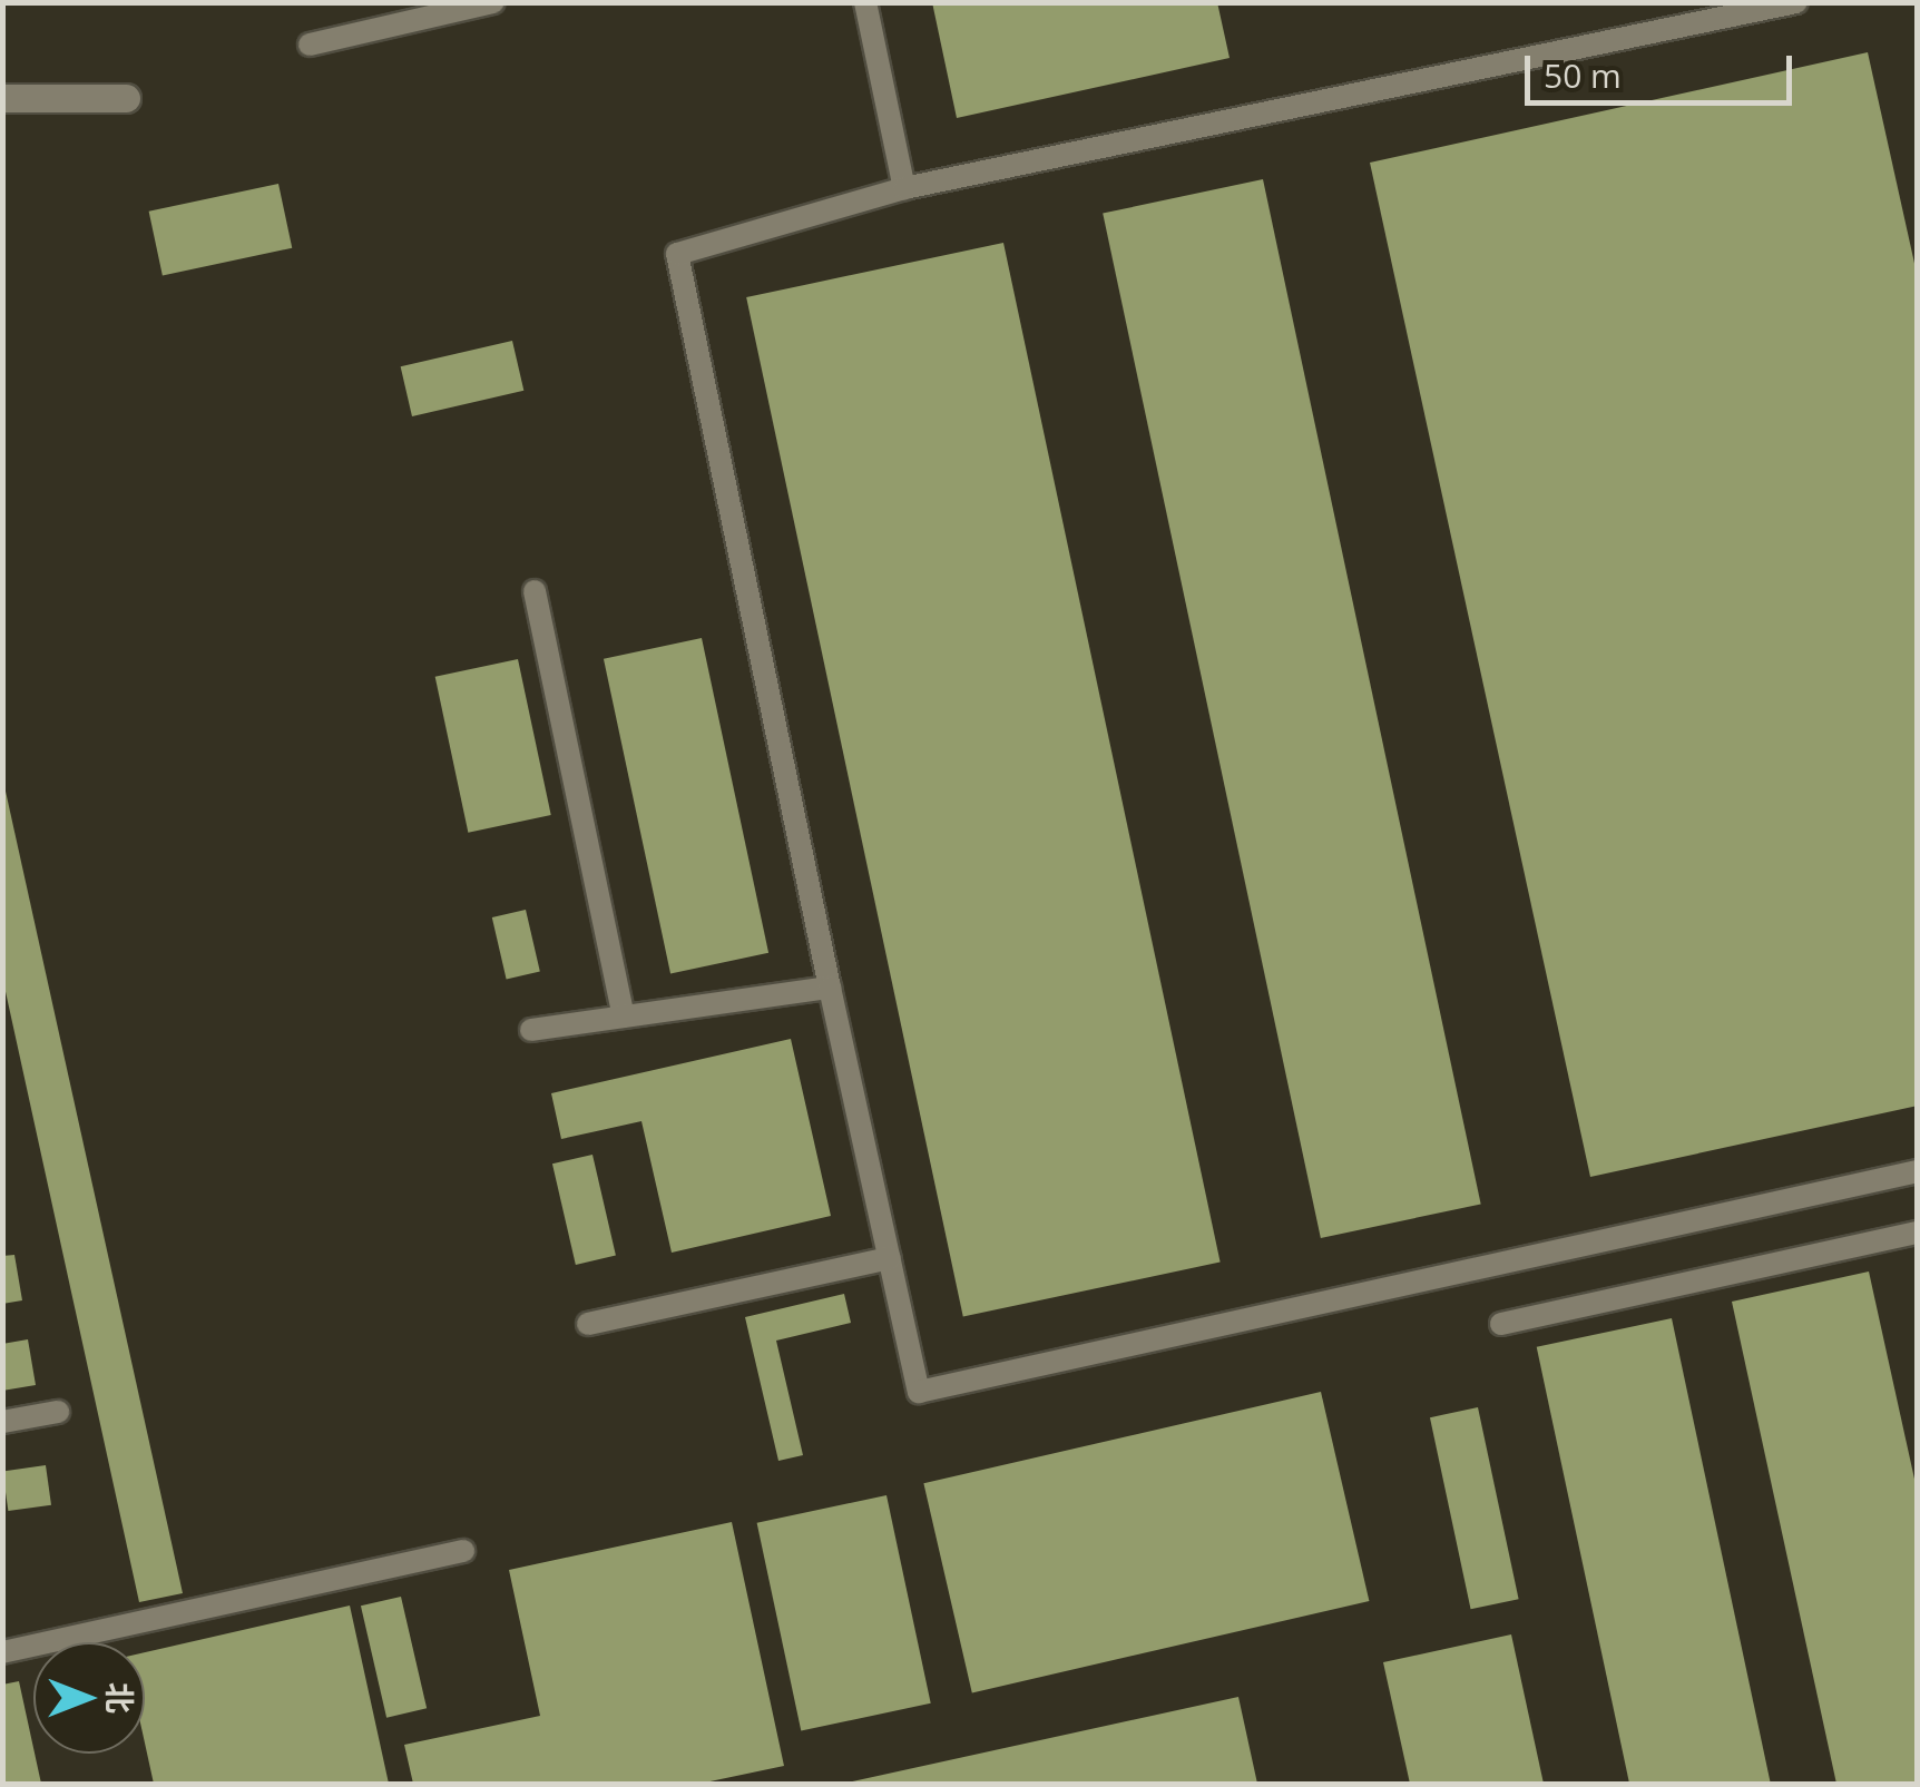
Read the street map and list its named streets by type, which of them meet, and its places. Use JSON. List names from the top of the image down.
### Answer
{
  "scale_bar": "50 m",
  "north": "right"
}
